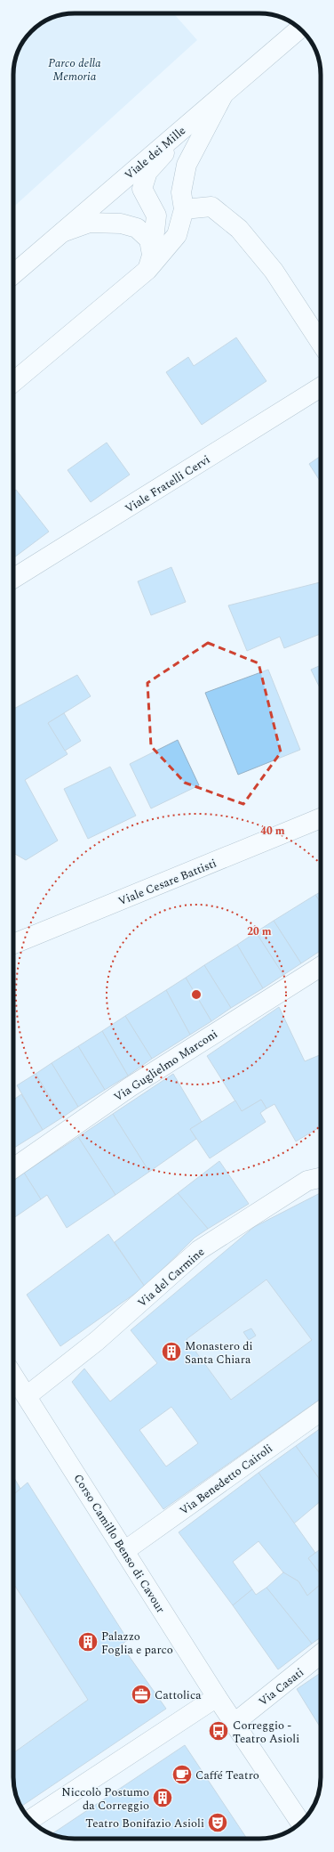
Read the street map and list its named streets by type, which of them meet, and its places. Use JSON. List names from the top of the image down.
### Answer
{
  "streets": {
    "street": [
      "Viale dei Mille",
      "Viale Fratelli Cervi",
      "Viale Cesare Battisti",
      "Via Guglielmo Marconi",
      "Via del Carmine",
      "Via Benedetto Cairoli",
      "Corso Camillo Benso di Cavour",
      "Via Casati"
    ]
  },
  "crossings": [
    ["Via del Carmine", "Corso Camillo Benso di Cavour"],
    ["Via Benedetto Cairoli", "Corso Camillo Benso di Cavour"],
    ["Corso Camillo Benso di Cavour", "Via Casati"]
  ],
  "parks": ["Parco della Memoria"],
  "places": {
    "building": ["Monastero di Santa Chiara", "Palazzo Foglia e parco", "Niccolò Postumo da Correggio"],
    "office": ["Cattolica"],
    "bus stop": ["Correggio - Teatro Asioli"],
    "cafe": ["Caffé Teatro"],
    "theatre": ["Teatro Bonifazio Asioli"]
  },
  "rings": ["40 m", "20 m"]
}
